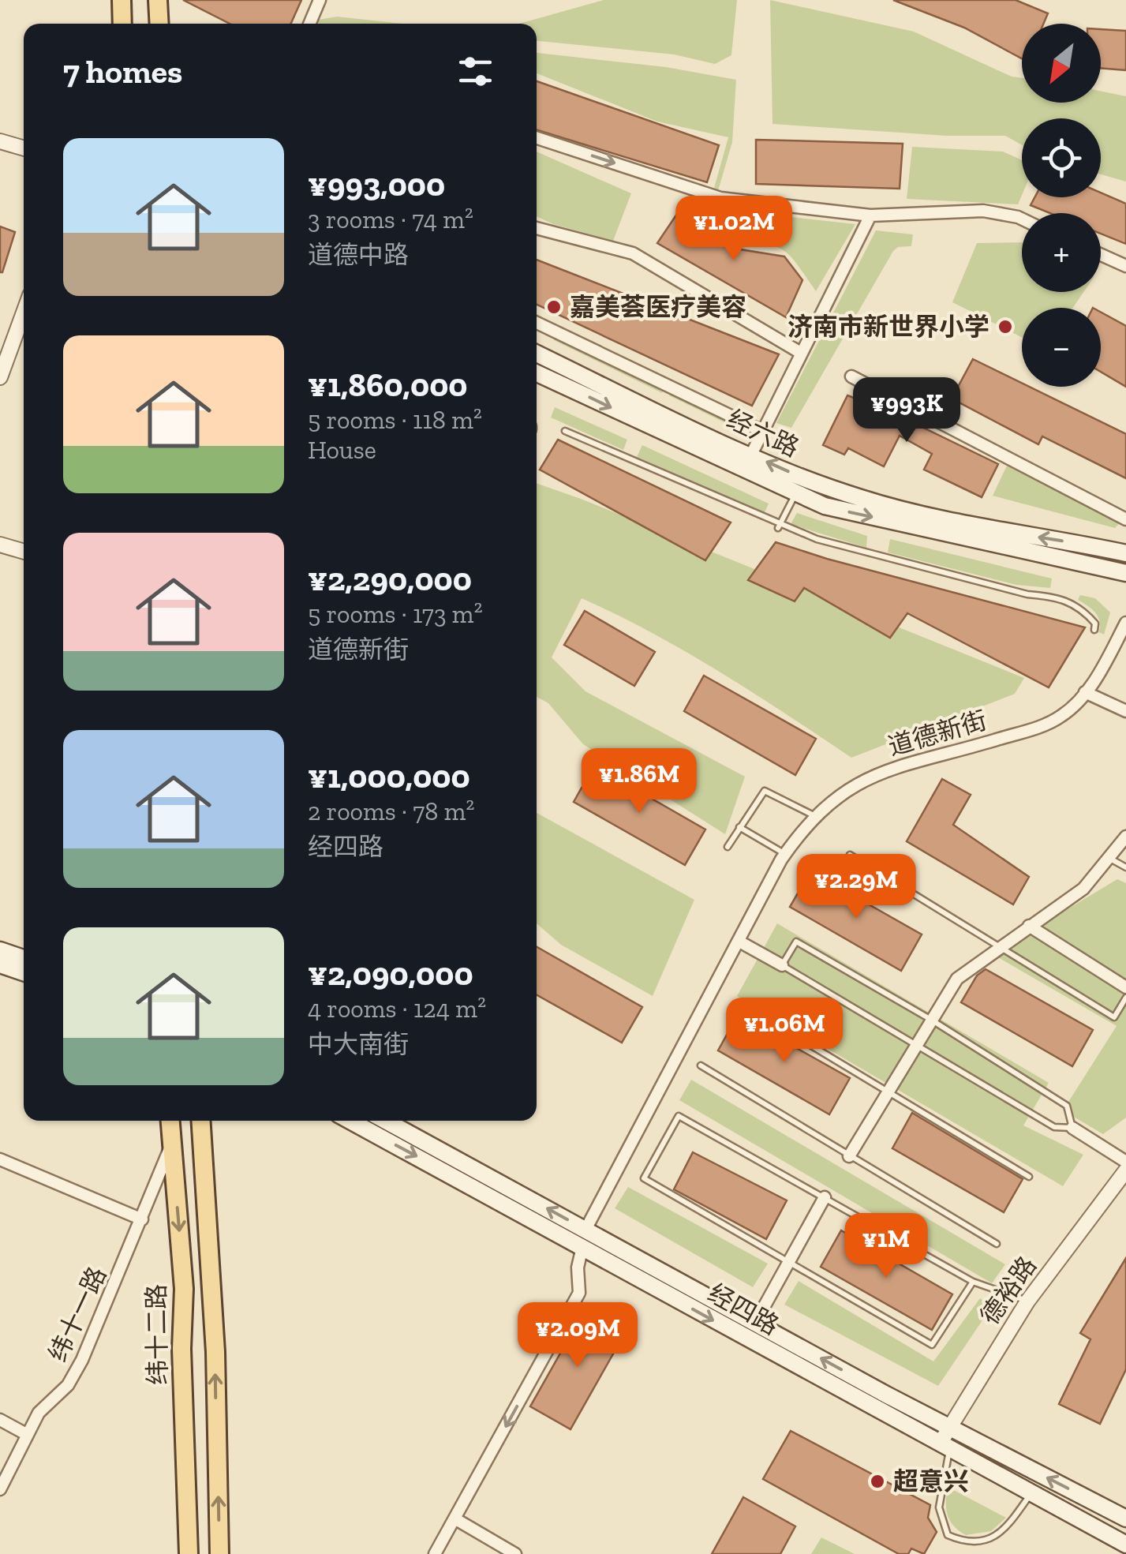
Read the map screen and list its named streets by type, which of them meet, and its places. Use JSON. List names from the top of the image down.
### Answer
{
  "streets": {
    "main road": ["经六路", "经四路", "纬十二路"],
    "street": ["道德新街", "德裕路", "纬十一路"]
  },
  "crossings": [
    ["道德新街", "经四路"],
    ["德裕路", "经四路"],
    ["纬十一路", "纬十二路"]
  ],
  "places": ["嘉美荟医疗美容", "济南市新世界小学", "超意兴"],
  "north": "bottom left",
  "page": {
    "map_buttons": ["+", "−"],
    "heading": "7 homes",
    "list": [
      {
        "name": "¥993,000",
        "note": "3 rooms · 74 m² · 道德中路"
      },
      {
        "name": "¥1,860,000",
        "note": "5 rooms · 118 m² · House"
      },
      {
        "name": "¥2,290,000",
        "note": "5 rooms · 173 m² · 道德新街"
      },
      {
        "name": "¥1,000,000",
        "note": "2 rooms · 78 m² · 经四路"
      },
      {
        "name": "¥2,090,000",
        "note": "4 rooms · 124 m² · 中大南街"
      }
    ],
    "price": [
      "¥1.02M",
      "¥993K",
      "¥1.86M",
      "¥2.29M",
      "¥1.06M",
      "¥1M",
      "¥2.09M"
    ]
  }
}
